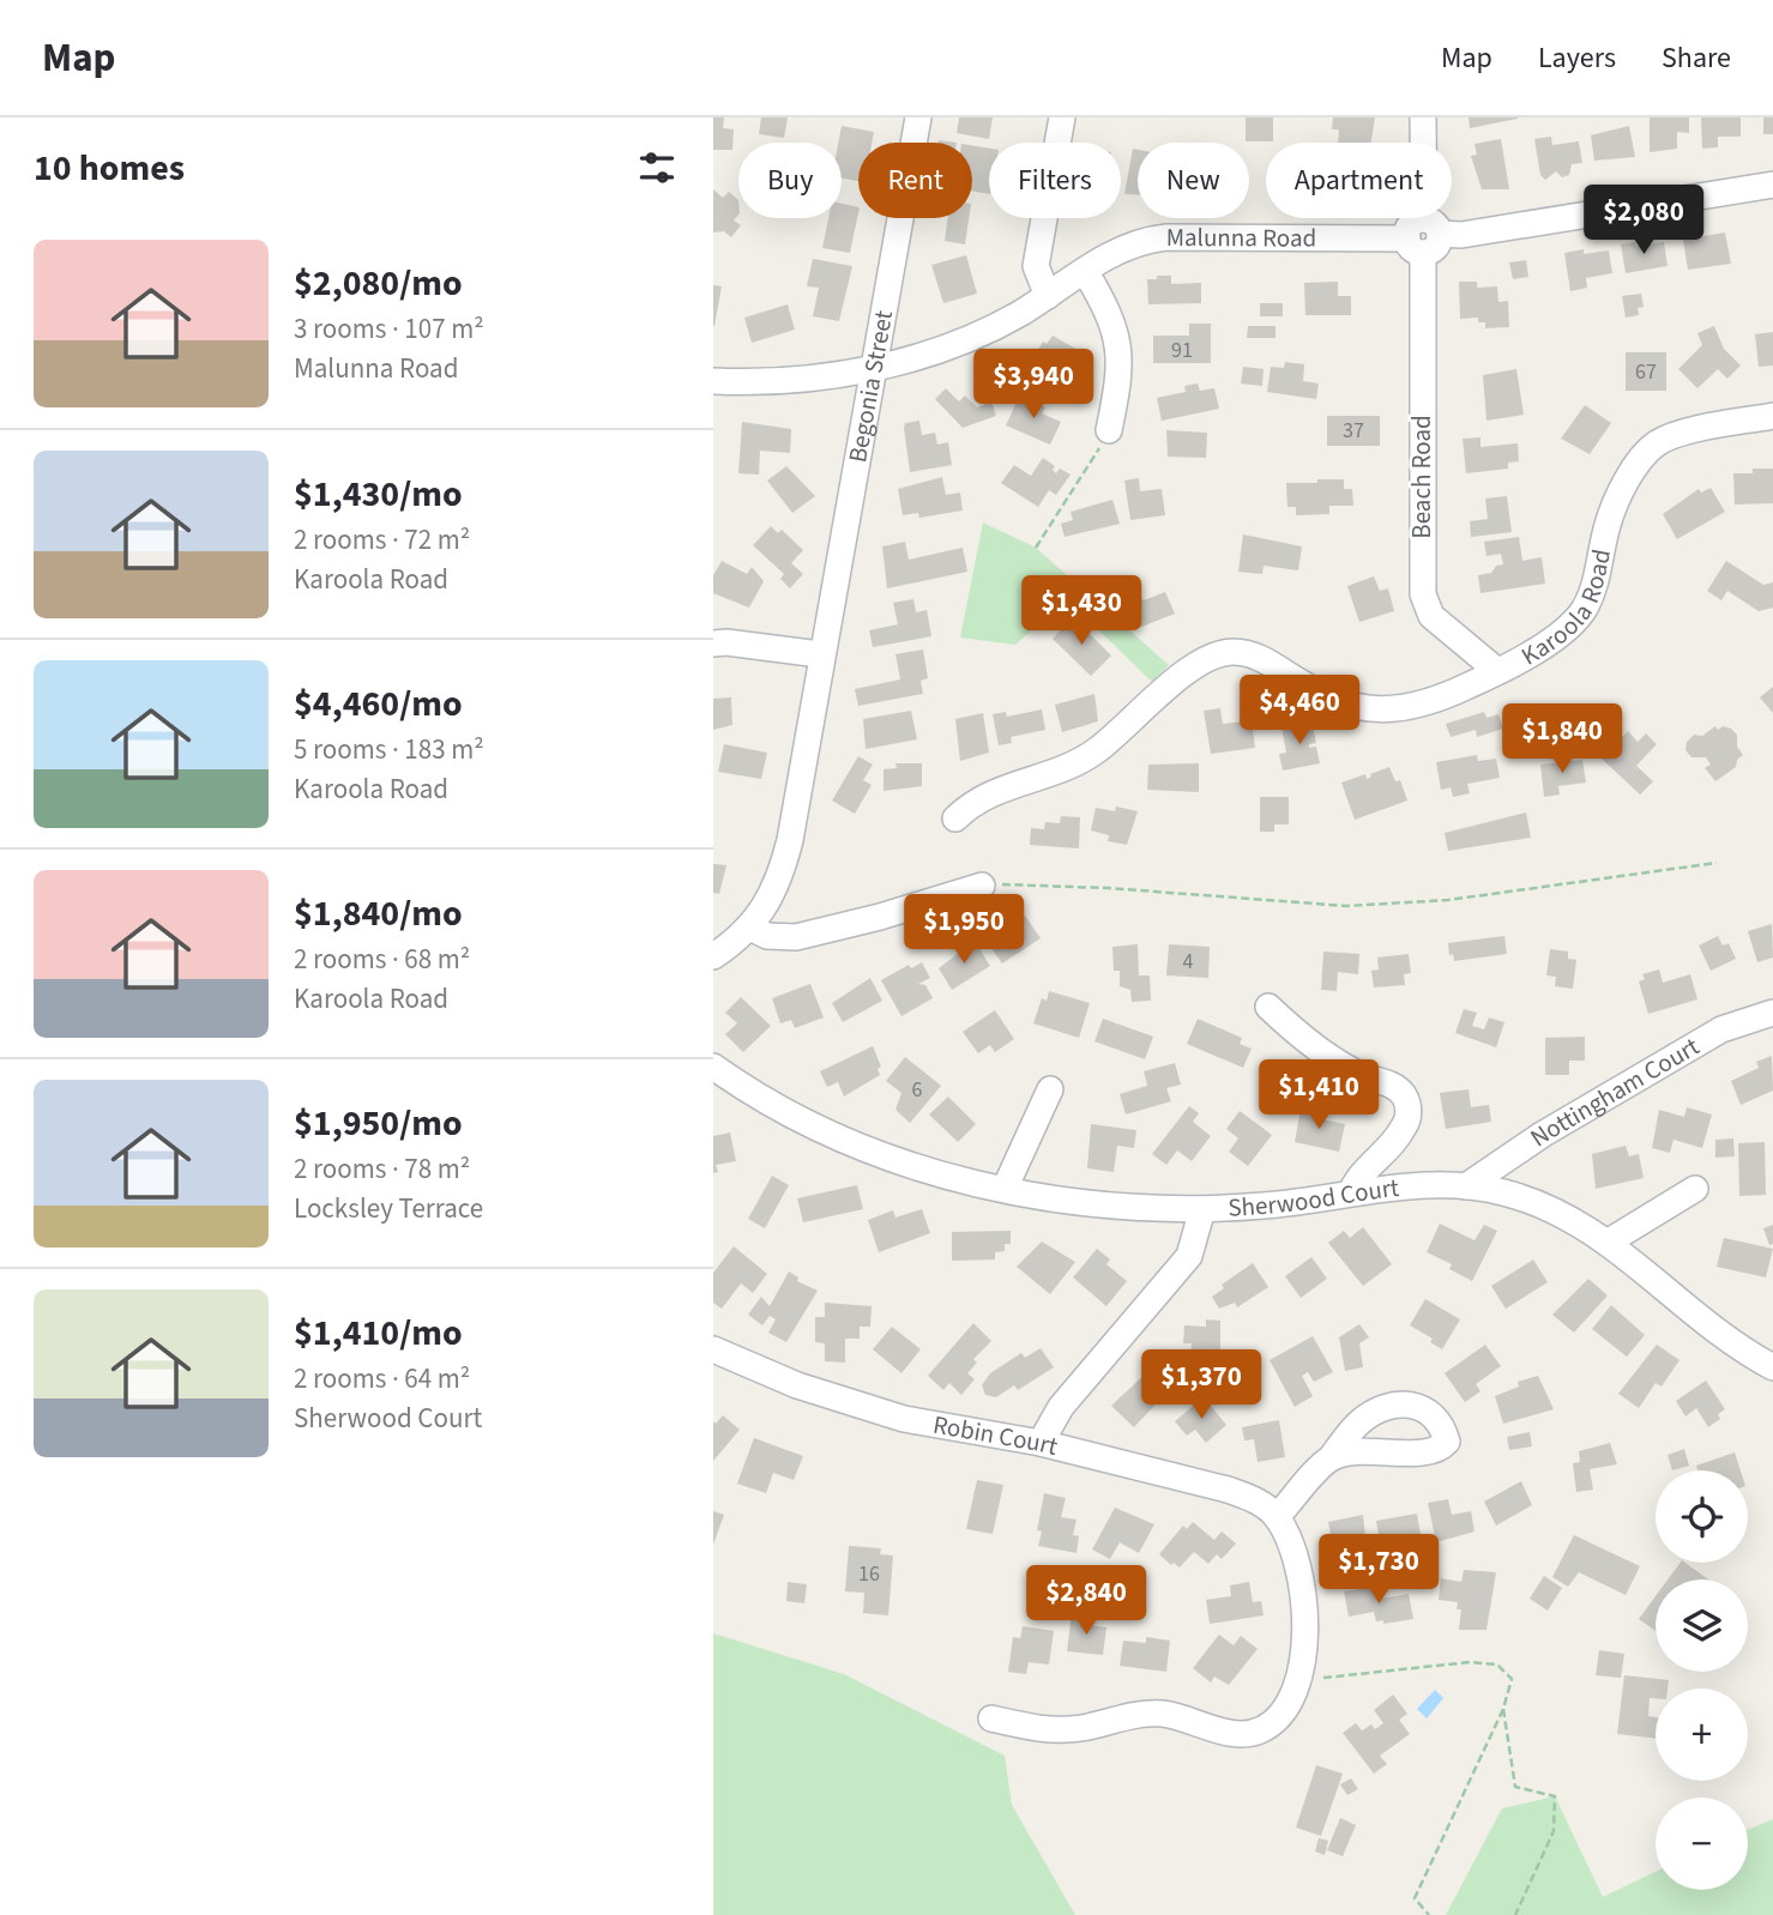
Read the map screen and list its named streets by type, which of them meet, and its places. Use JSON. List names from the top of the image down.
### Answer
{
  "streets": {
    "street": [
      "Malunna Road",
      "Begonia Street",
      "Beach Road",
      "Karoola Road",
      "Nottingham Court",
      "Sherwood Court",
      "Robin Court"
    ]
  },
  "crossings": [
    ["Malunna Road", "Begonia Street"],
    ["Malunna Road", "Beach Road"],
    ["Beach Road", "Karoola Road"],
    ["Nottingham Court", "Sherwood Court"]
  ],
  "house_numbers": [
    "91",
    "67",
    "37",
    "4",
    "6",
    "16"
  ],
  "page": {
    "header": "Map",
    "nav": ["Map", "Layers", "Share"],
    "heading": "10 homes",
    "chip": [
      "Buy",
      "Rent",
      "Filters",
      "New",
      "Apartment"
    ],
    "price": [
      "$2,080",
      "$3,940",
      "$1,430",
      "$4,460",
      "$1,840",
      "$1,950",
      "$1,410",
      "$1,370",
      "$1,730",
      "$2,840"
    ],
    "list": [
      {
        "name": "$2,080/mo",
        "note": "3 rooms · 107 m² · Malunna Road"
      },
      {
        "name": "$1,430/mo",
        "note": "2 rooms · 72 m² · Karoola Road"
      },
      {
        "name": "$4,460/mo",
        "note": "5 rooms · 183 m² · Karoola Road"
      },
      {
        "name": "$1,840/mo",
        "note": "2 rooms · 68 m² · Karoola Road"
      },
      {
        "name": "$1,950/mo",
        "note": "2 rooms · 78 m² · Locksley Terrace"
      },
      {
        "name": "$1,410/mo",
        "note": "2 rooms · 64 m² · Sherwood Court"
      }
    ],
    "map_buttons": ["+", "−"]
  }
}
